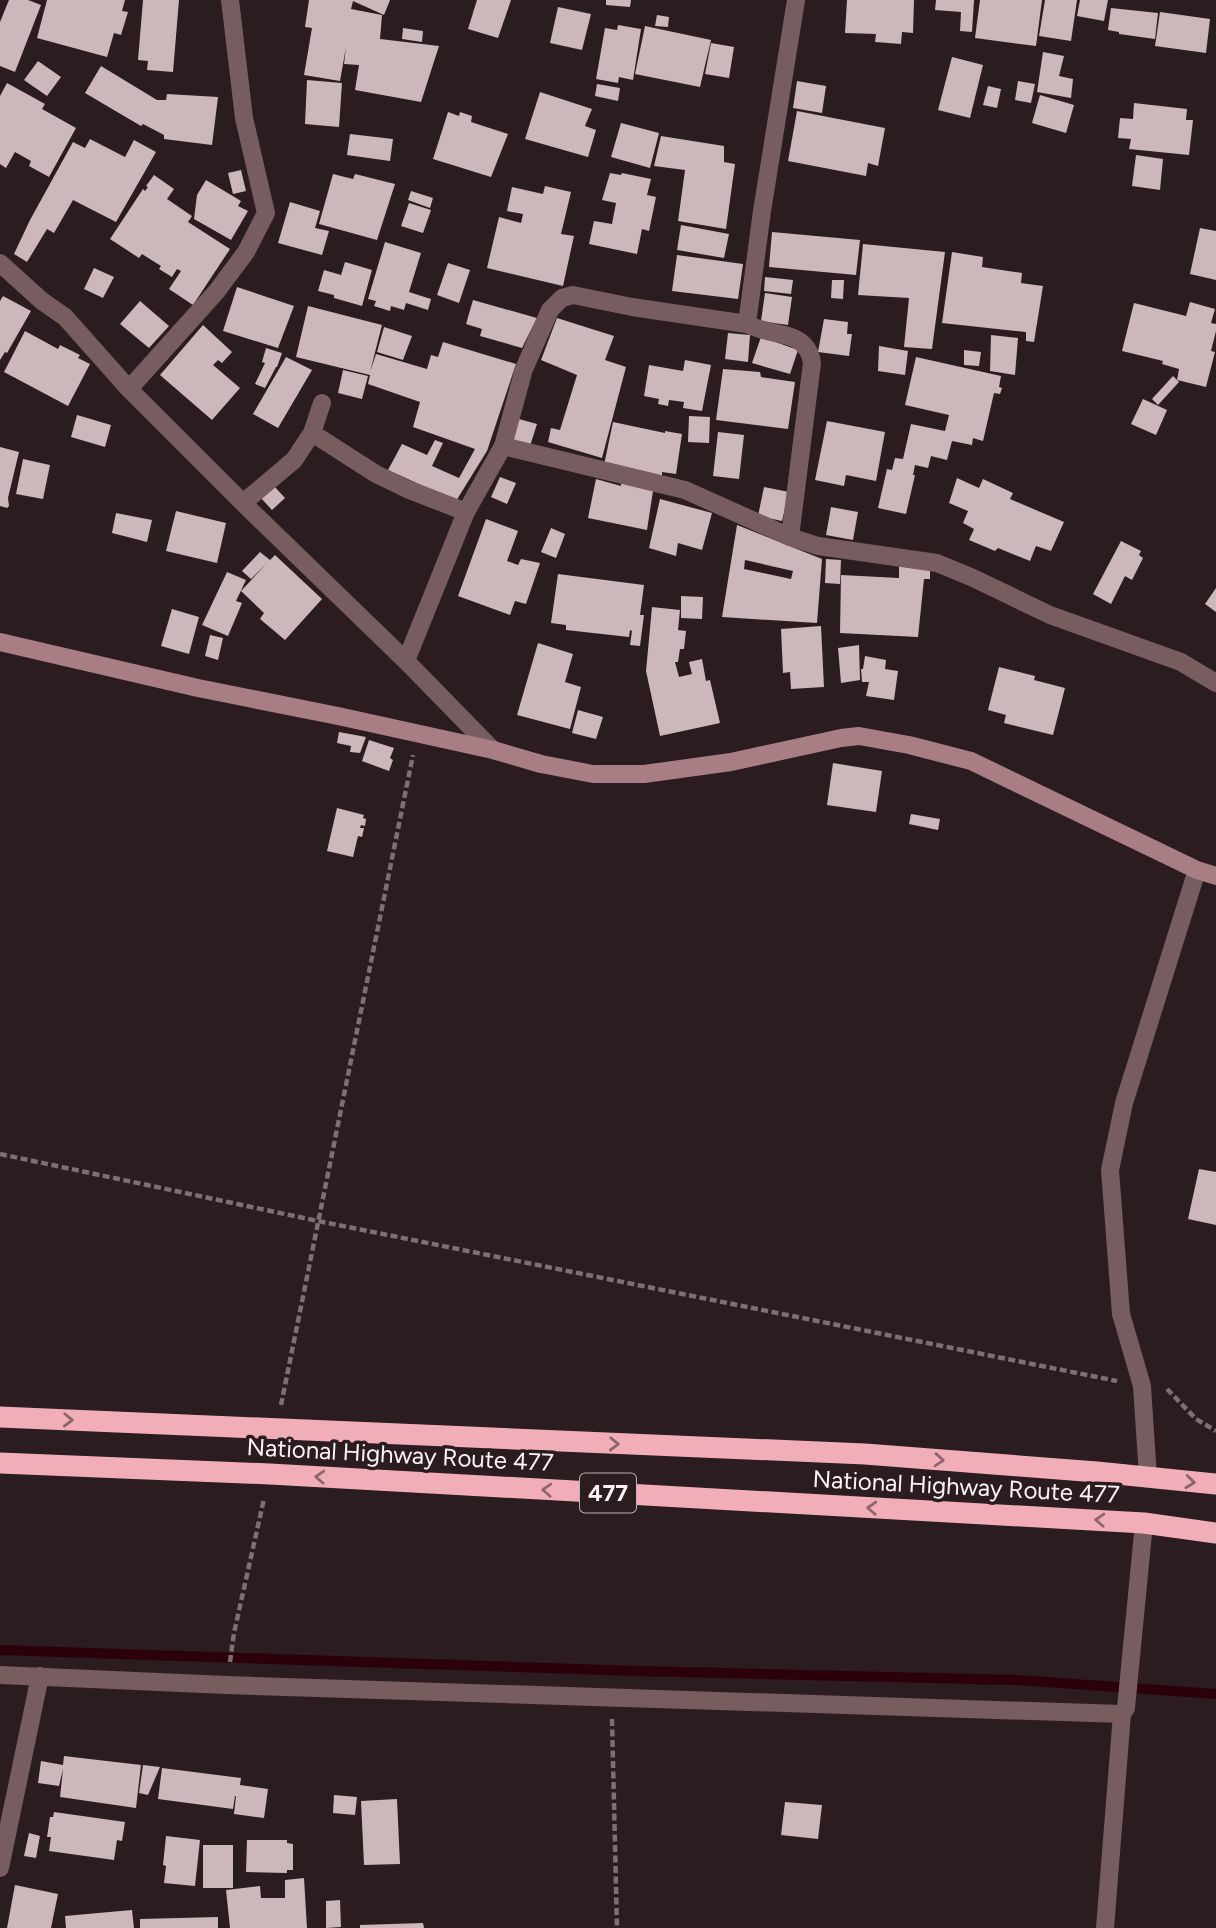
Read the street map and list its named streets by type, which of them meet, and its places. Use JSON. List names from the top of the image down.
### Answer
{
  "streets": {
    "highway": ["National Highway Route 477", "477"]
  }
}
